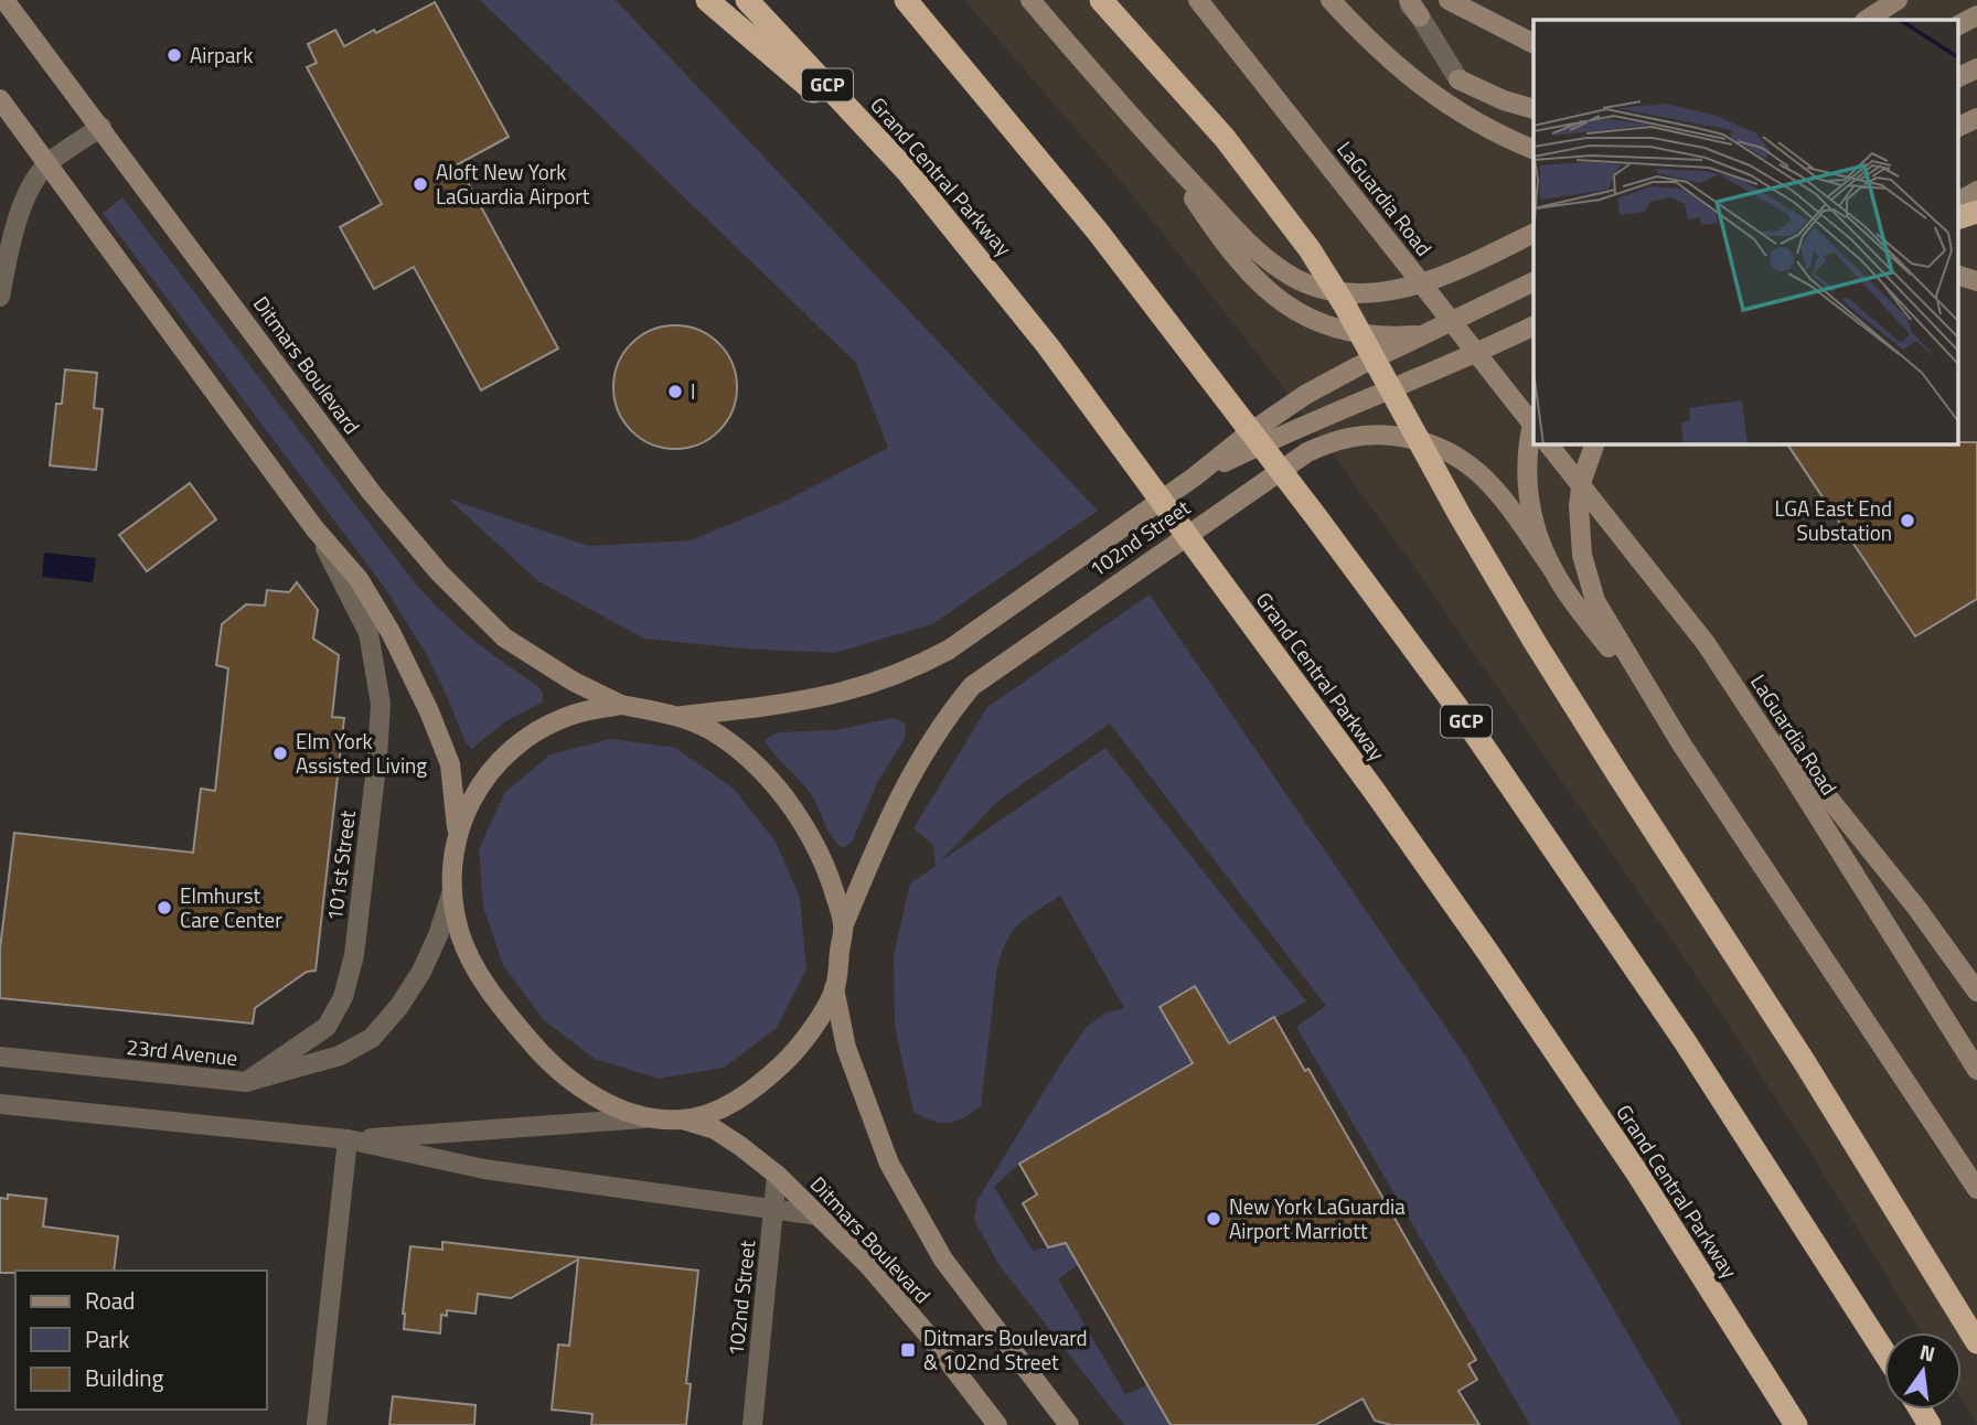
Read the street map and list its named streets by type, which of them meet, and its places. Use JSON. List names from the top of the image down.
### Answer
{
  "streets": {
    "highway": ["GCP", "Grand Central Parkway"],
    "street": [
      "LaGuardia Road",
      "Ditmars Boulevard",
      "102nd Street",
      "101st Street",
      "23rd Avenue"
    ]
  },
  "crossings": [
    ["Ditmars Boulevard", "102nd Street"],
    ["101st Street", "23rd Avenue"]
  ],
  "places": {
    "other": [
      "Airpark",
      "Aloft New York LaGuardia Airport",
      "l",
      "LGA East End Substation",
      "Elm York Assisted Living",
      "Elmhurst Care Center",
      "New York LaGuardia Airport Marriott"
    ],
    "transit": ["Ditmars Boulevard & 102nd Street"]
  },
  "legend": ["Road", "Park", "Building"],
  "north": "top"
}
